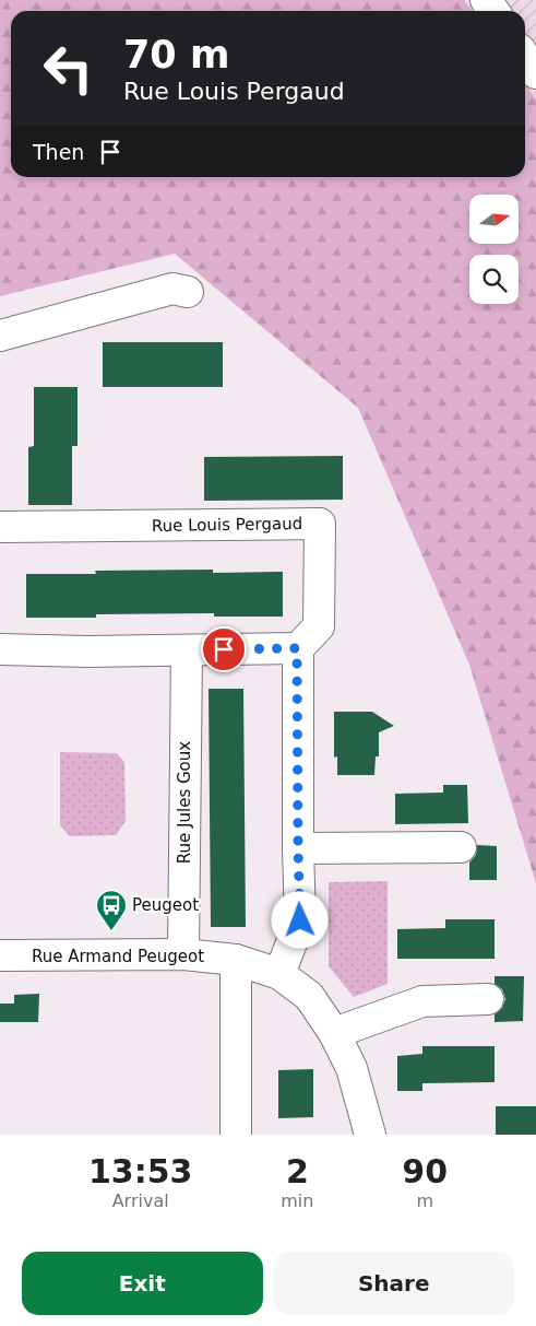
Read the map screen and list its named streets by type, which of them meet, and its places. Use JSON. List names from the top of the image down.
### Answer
{
  "streets": {
    "street": ["Rue Louis Pergaud", "Rue Jules Goux", "Rue Armand Peugeot"]
  },
  "crossings": [
    ["Rue Jules Goux", "Rue Armand Peugeot"]
  ],
  "places": {
    "bus stop": ["Peugeot"]
  },
  "north": "right",
  "page": {
    "turn": ["70 m", "Rue Louis Pergaud"],
    "then": "Then",
    "eta": [
      "13:53",
      "Arrival",
      "2",
      "min",
      "90",
      "m"
    ],
    "buttons": ["Exit", "Share"]
  }
}
